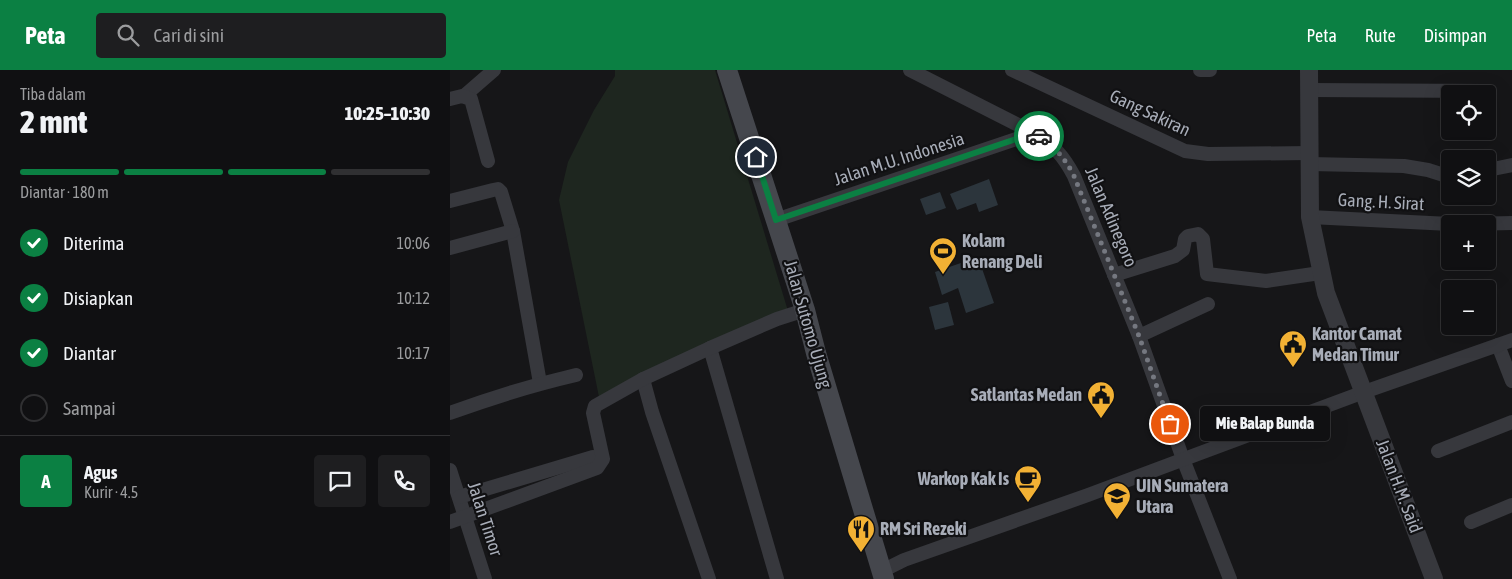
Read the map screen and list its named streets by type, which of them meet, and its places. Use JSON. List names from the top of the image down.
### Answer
{
  "streets": {
    "main road": ["Jalan Sutomo Ujung"],
    "street": [
      "Gang Sakiran",
      "Jalan M.U. Indonesia",
      "Gang. H. Sirat",
      "Jalan Adinegoro",
      "Jalan H.M. Said",
      "Jalan Timor"
    ]
  },
  "crossings": [
    ["Gang Sakiran", "Jalan H.M. Said"],
    ["Jalan M.U. Indonesia", "Jalan Adinegoro"],
    ["Jalan M.U. Indonesia", "Jalan Sutomo Ujung"],
    ["Gang. H. Sirat", "Jalan H.M. Said"]
  ],
  "places": {
    "sports": ["Kolam Renang Deli"],
    "public building": ["Kantor Camat Medan Timur", "Satlantas Medan"],
    "other": ["Mie Balap Bunda"],
    "cafe": ["Warkop Kak Is"],
    "school or university": ["UIN Sumatera Utara"],
    "restaurant": ["RM Sri Rezeki"]
  },
  "page": {
    "header": "Peta",
    "search": "Cari di sini",
    "nav": ["Peta", "Rute", "Disimpan"],
    "heading": ["2 mnt", "Tiba dalam", "10:25–10:30"],
    "panel": ["Agus", "Kurir · 4.5"],
    "map_buttons": ["+", "−"],
    "bar": "Diantar · 180 m",
    "list": [
      ["Diterima", "10:06"],
      ["Disiapkan", "10:12"],
      ["Diantar", "10:17"],
      "Sampai"
    ],
    "bubble": "Mie Balap Bunda",
    "round": "A"
  }
}
